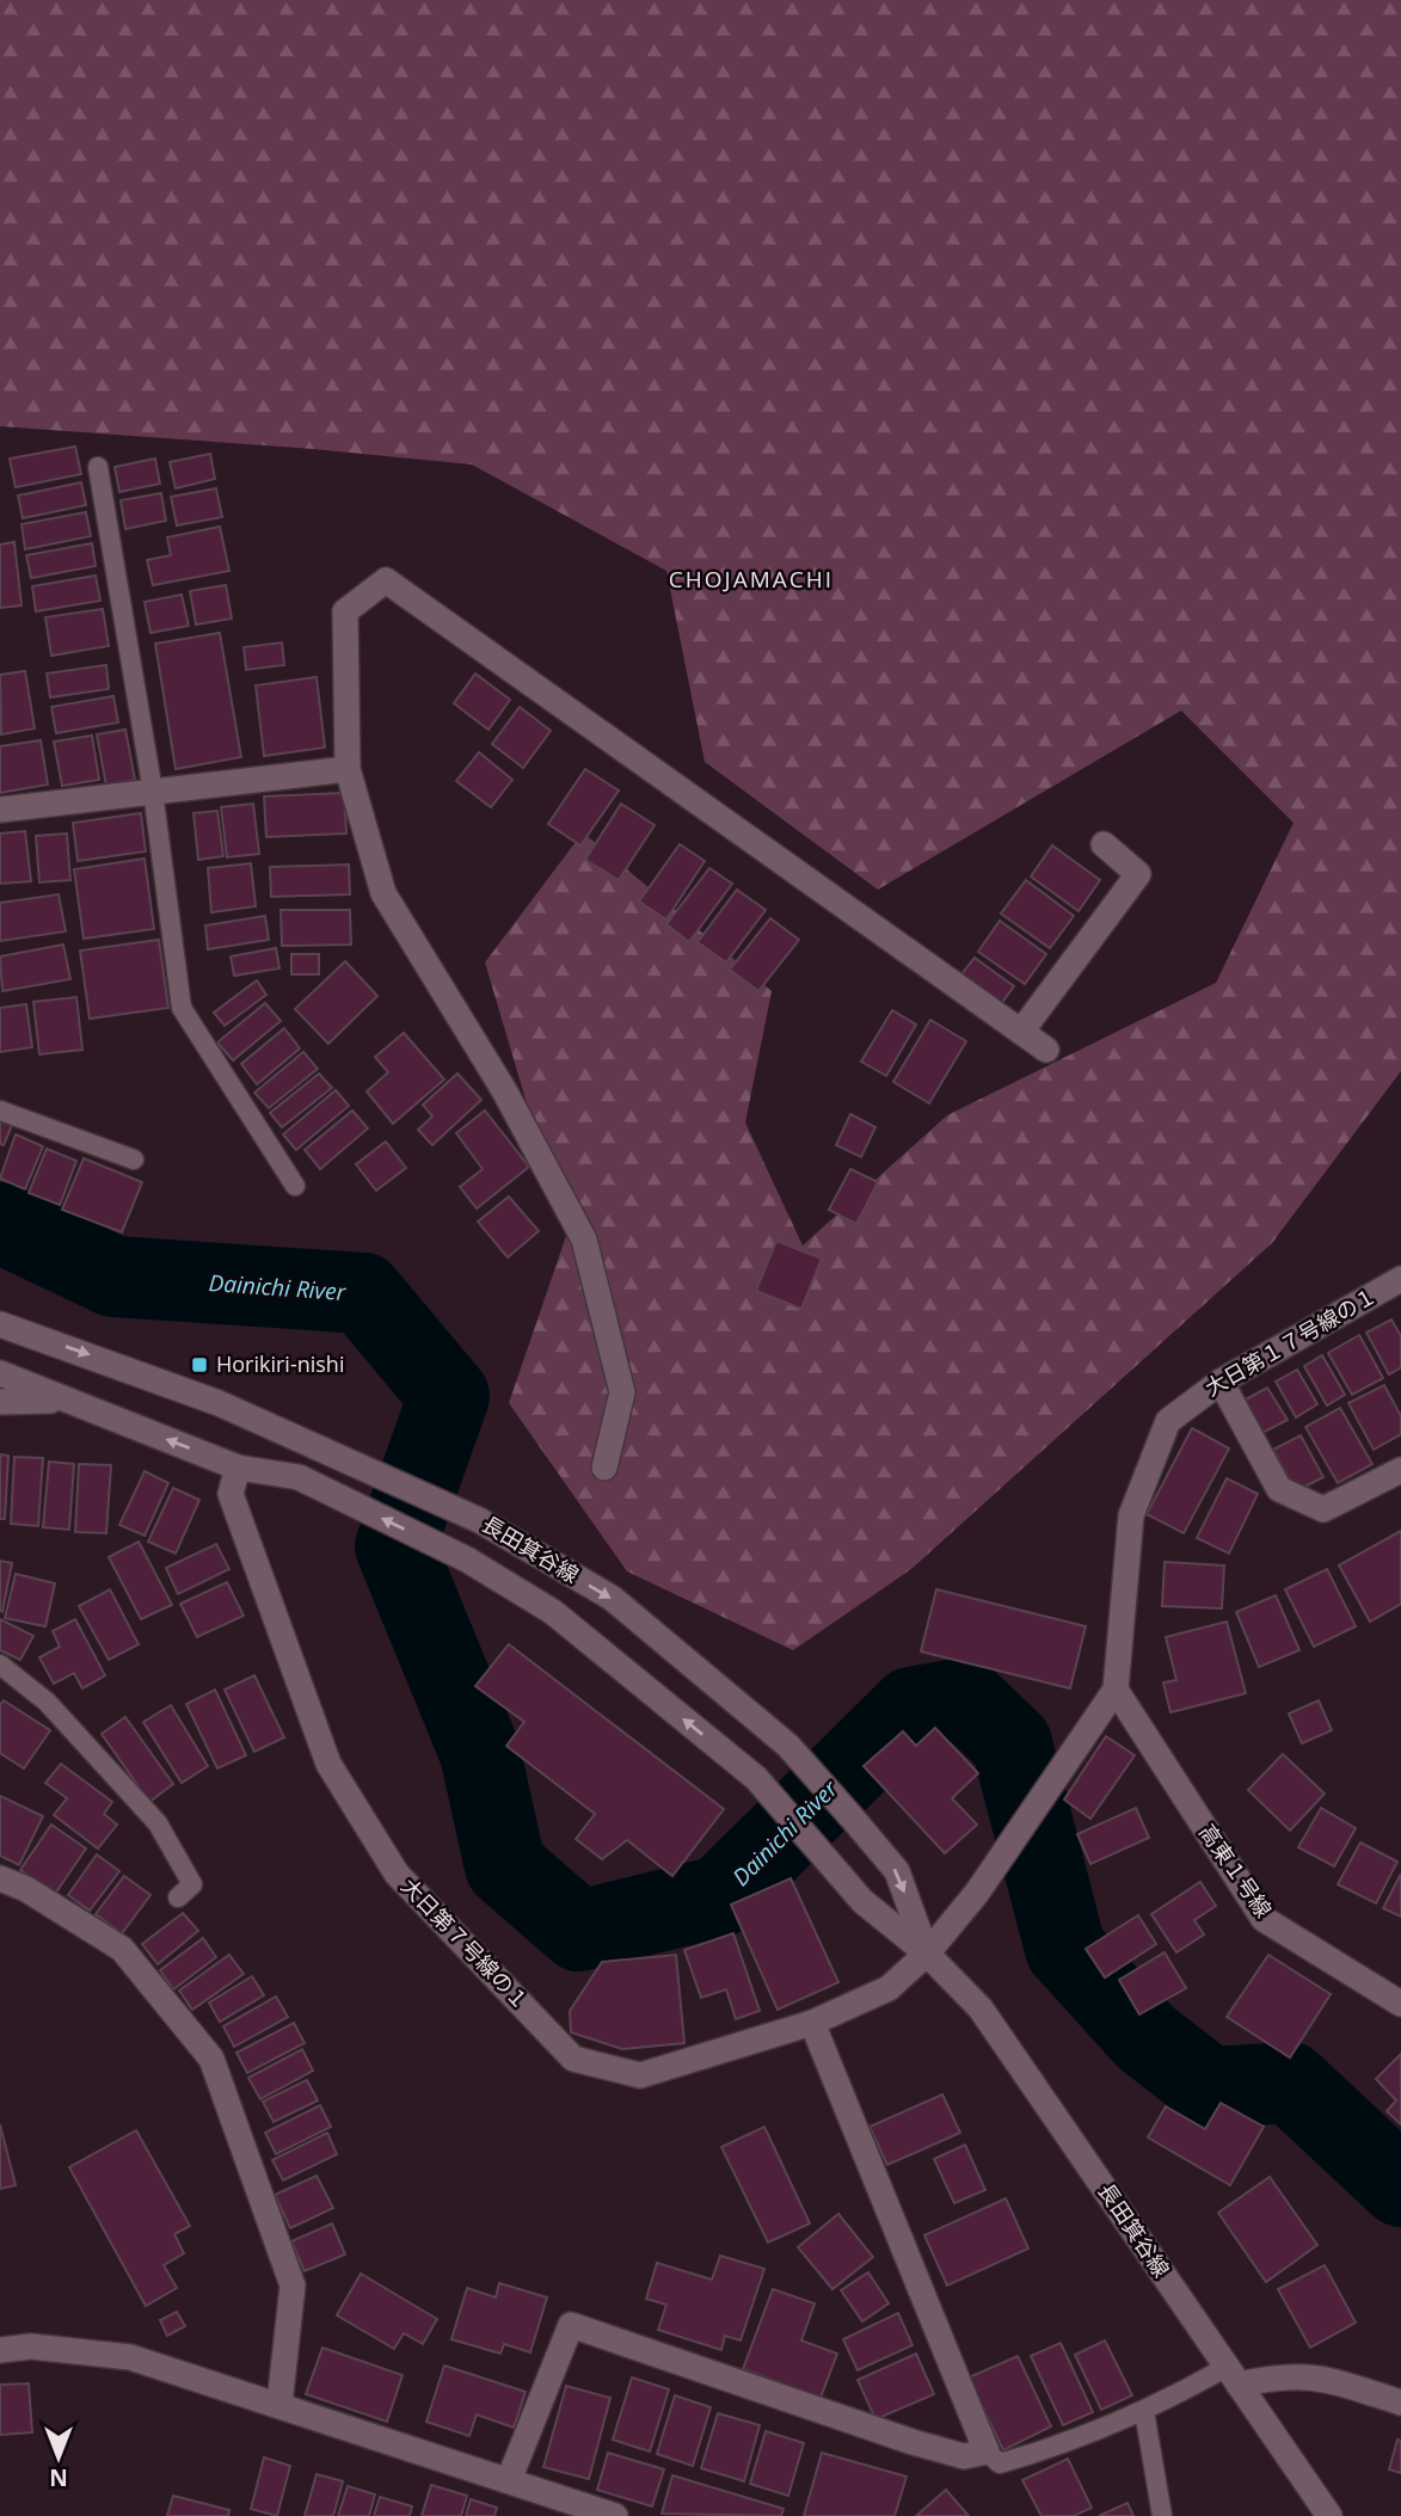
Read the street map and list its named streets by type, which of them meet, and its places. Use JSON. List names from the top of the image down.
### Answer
{
  "streets": {
    "street": [
      "大日第１７号線の１",
      "長田箕谷線",
      "高東１号線",
      "大日第７号線の１"
    ]
  },
  "crossings": [
    ["大日第１７号線の１", "高東１号線"],
    ["大日第１７号線の１", "大日第７号線の１"],
    ["長田箕谷線", "大日第７号線の１"],
    ["高東１号線", "大日第７号線の１"]
  ],
  "districts": ["CHOJAMACHI"],
  "water": ["Dainichi River"],
  "places": {
    "transit": ["Horikiri-nishi"]
  },
  "north": "bottom"
}
